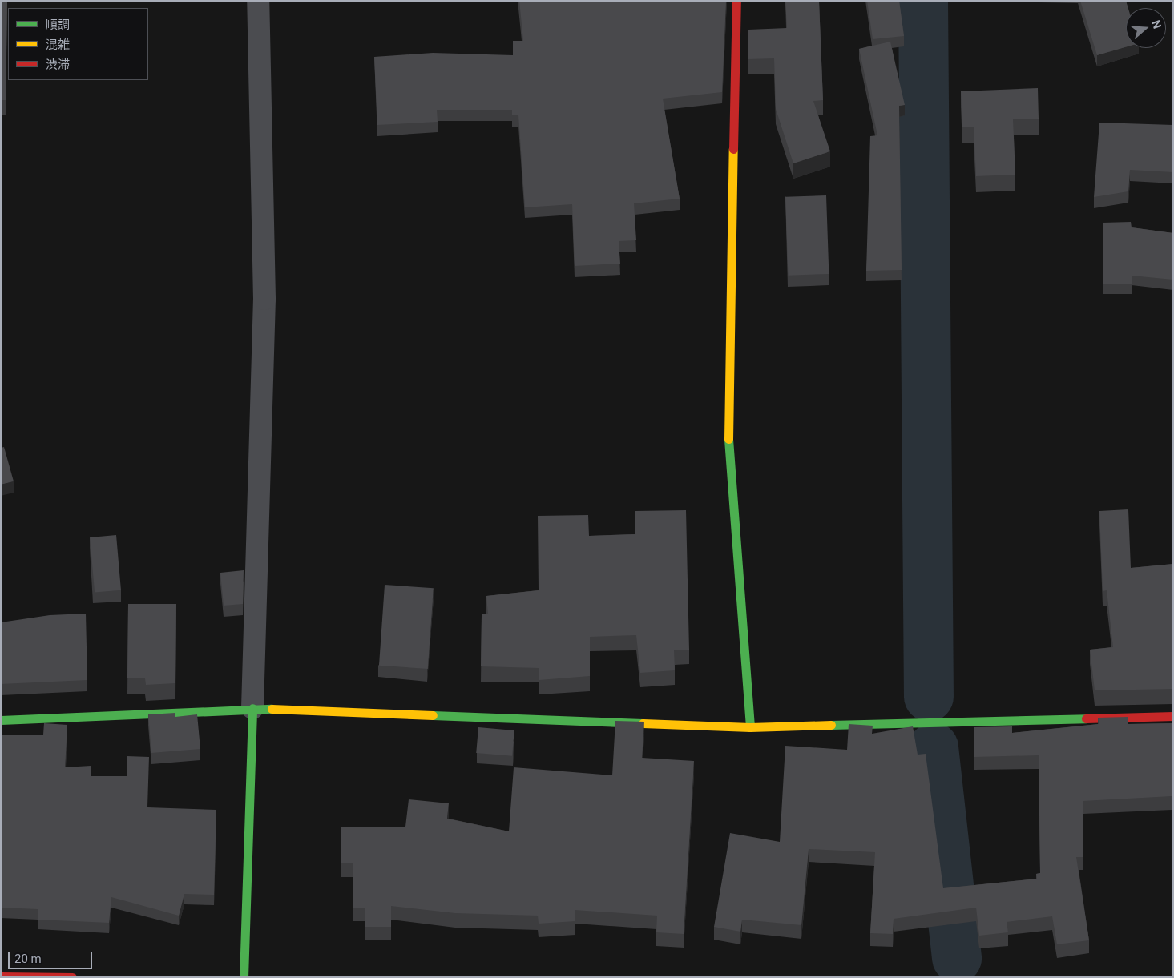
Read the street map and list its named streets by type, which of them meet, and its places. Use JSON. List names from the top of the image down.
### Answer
{
  "legend": ["順調", "混雑", "渋滞"],
  "scale_bar": "20 m",
  "north": "right"
}
